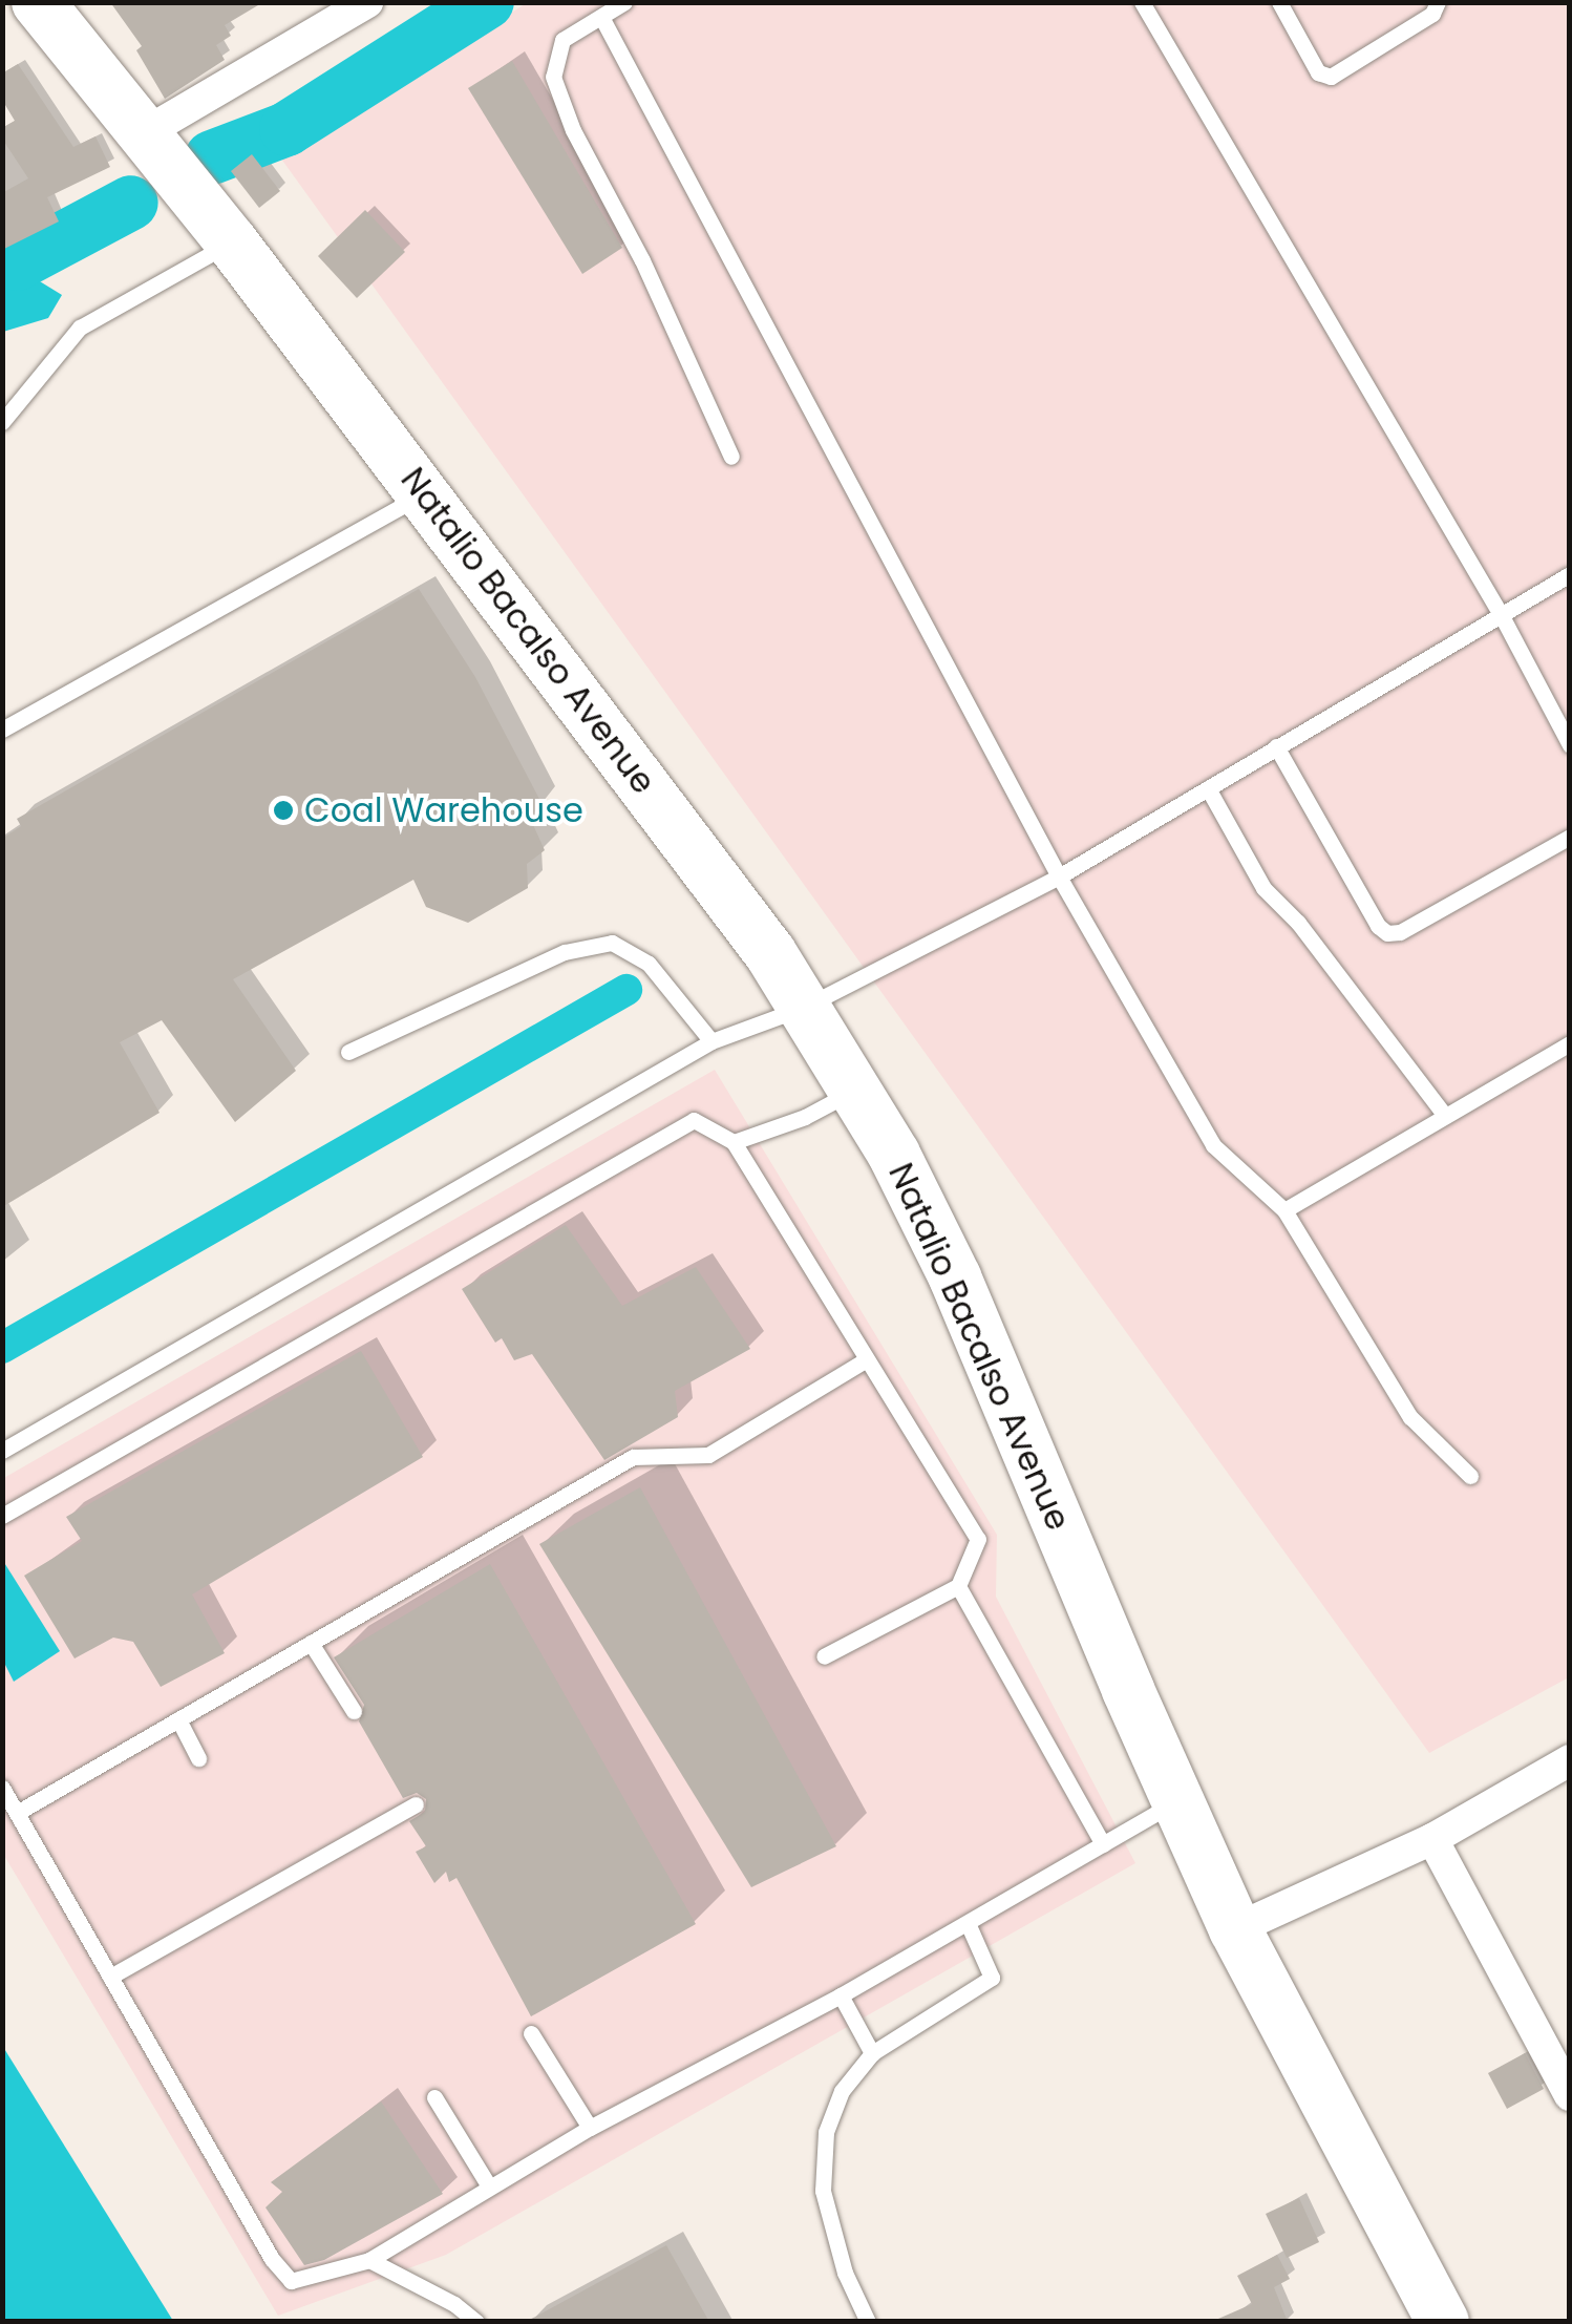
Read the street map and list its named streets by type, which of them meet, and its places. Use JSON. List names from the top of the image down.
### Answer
{
  "streets": {
    "highway": ["Natalio Bacalso Avenue"]
  },
  "places": ["Coal Warehouse"]
}
